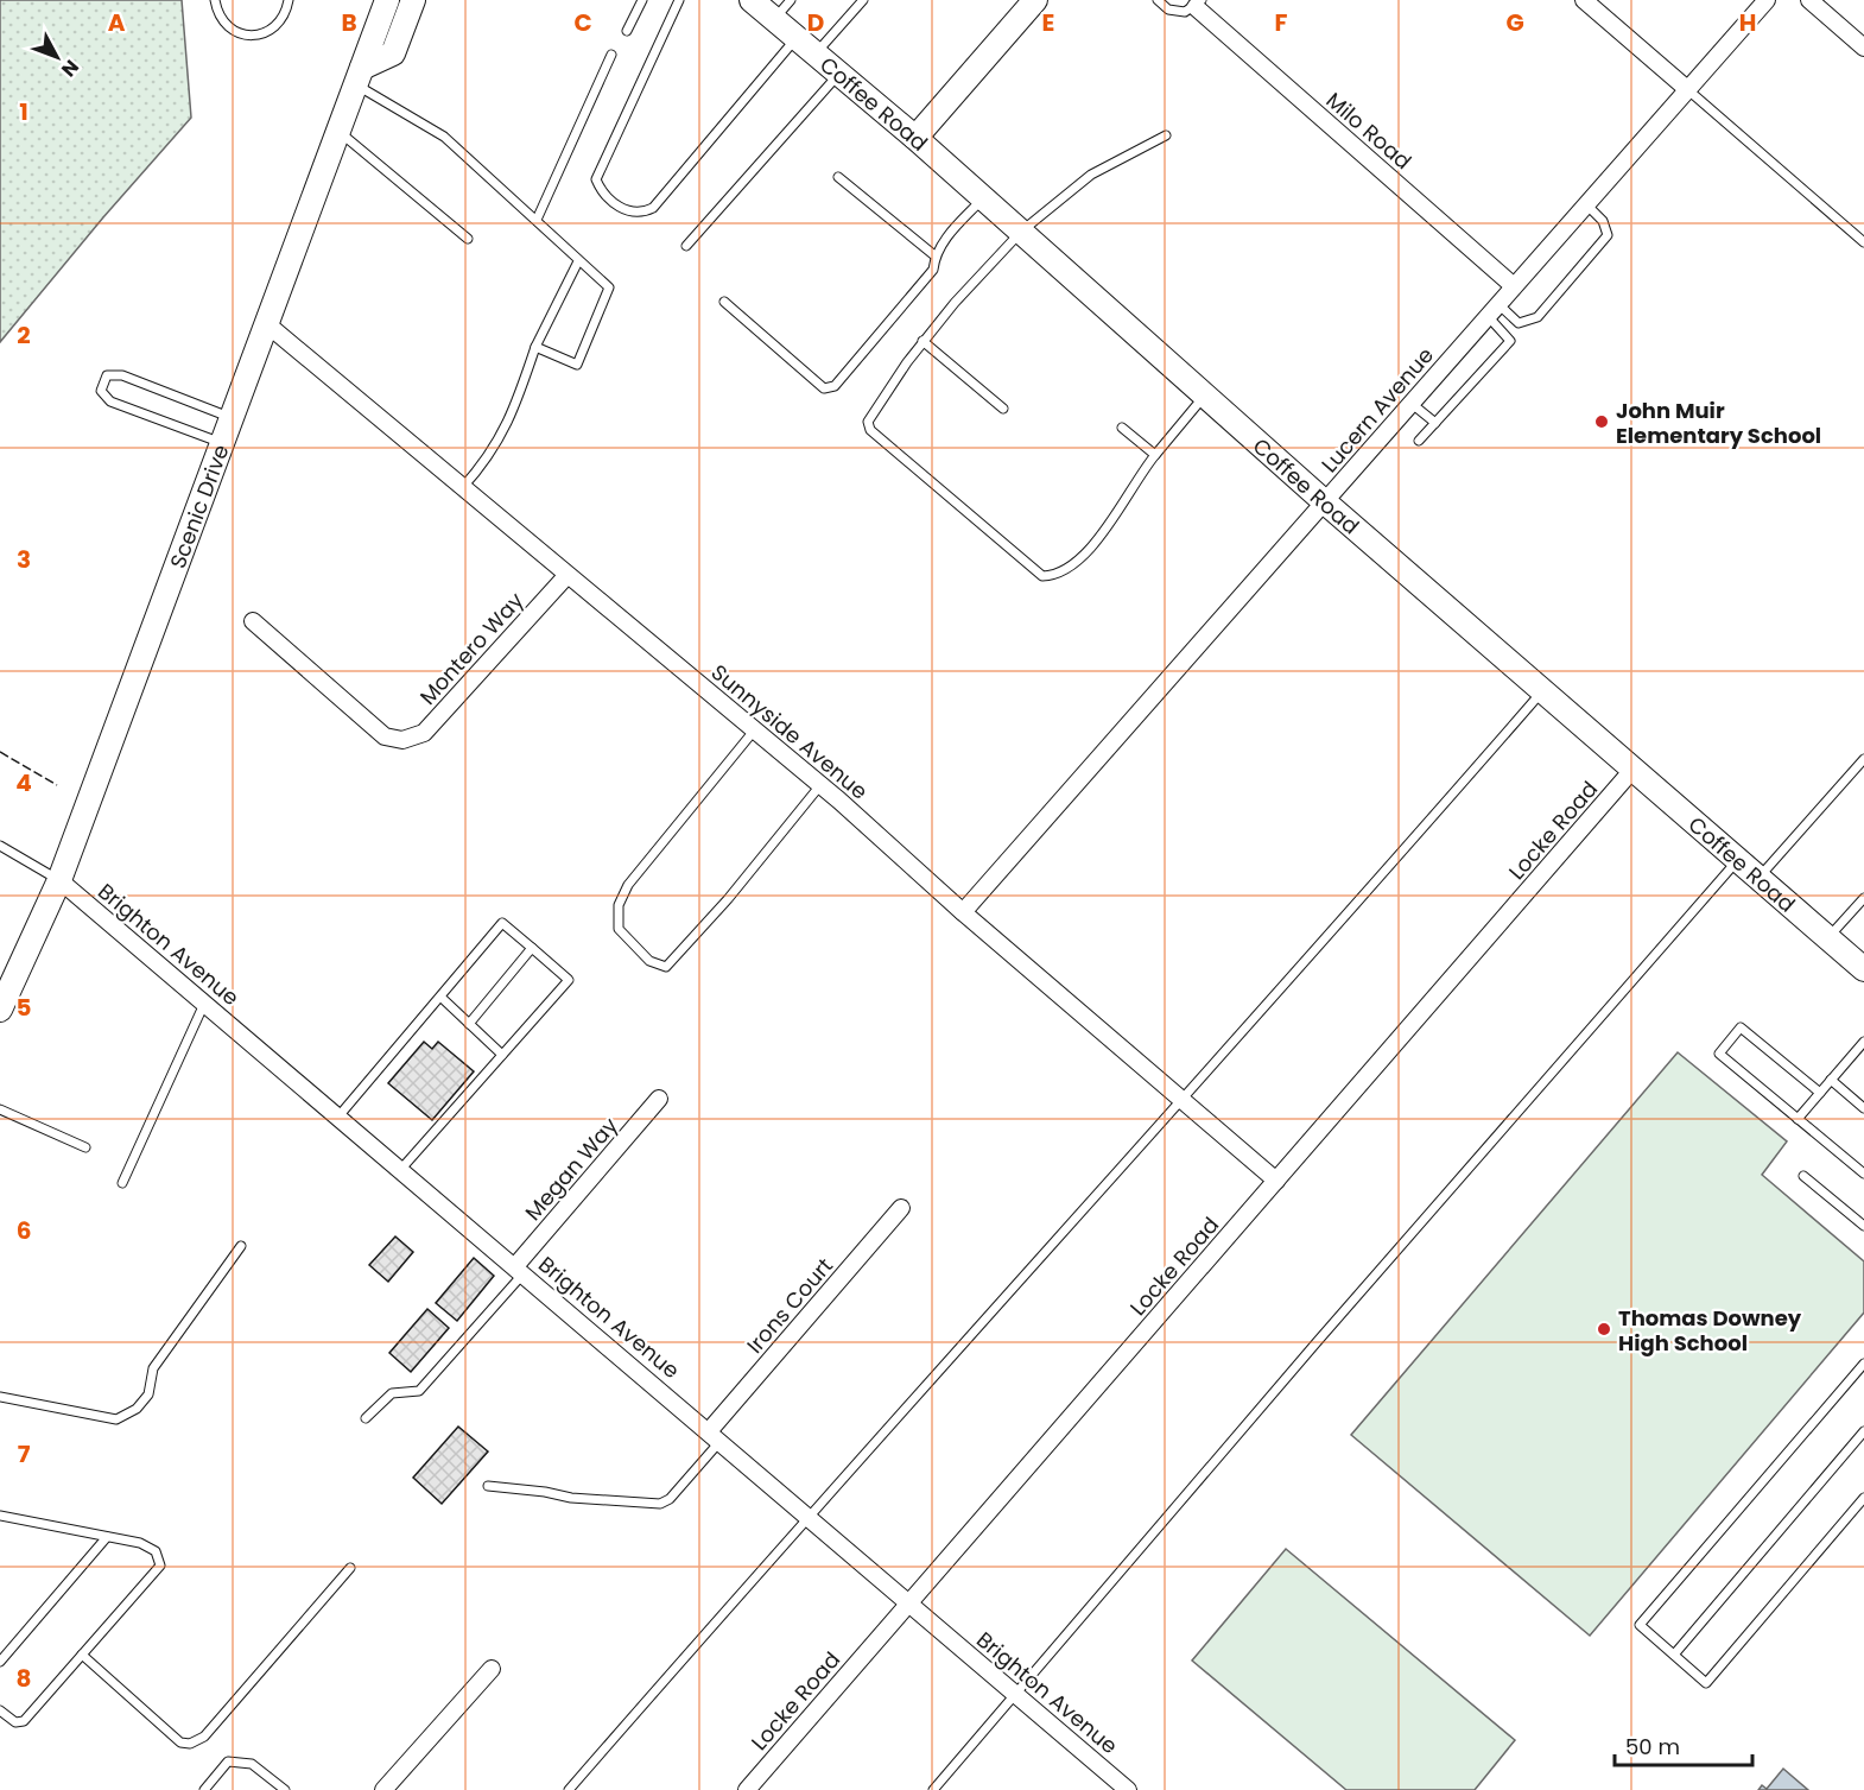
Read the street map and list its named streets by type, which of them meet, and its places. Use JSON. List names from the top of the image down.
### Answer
{
  "streets": {
    "main road": ["Coffee Road", "Scenic Drive"],
    "street": [
      "Milo Road",
      "Lucern Avenue",
      "Montero Way",
      "Sunnyside Avenue",
      "Locke Road",
      "Brighton Avenue",
      "Megan Way",
      "Irons Court"
    ]
  },
  "crossings": [
    ["Coffee Road", "Lucern Avenue"],
    ["Coffee Road", "Locke Road"],
    ["Milo Road", "Lucern Avenue"],
    ["Lucern Avenue", "Sunnyside Avenue"],
    ["Scenic Drive", "Sunnyside Avenue"],
    ["Scenic Drive", "Brighton Avenue"],
    ["Montero Way", "Sunnyside Avenue"],
    ["Sunnyside Avenue", "Locke Road"],
    ["Locke Road", "Brighton Avenue"],
    ["Brighton Avenue", "Megan Way"],
    ["Brighton Avenue", "Irons Court"]
  ],
  "places": ["John Muir Elementary School", "Thomas Downey High School"],
  "scale_bar": "50 m",
  "north": "bottom right",
  "grid": {
    "columns": [
      "A",
      "B",
      "C",
      "D",
      "E",
      "F",
      "G",
      "H"
    ],
    "rows": [
      "1",
      "2",
      "3",
      "4",
      "5",
      "6",
      "7",
      "8"
    ]
  }
}
